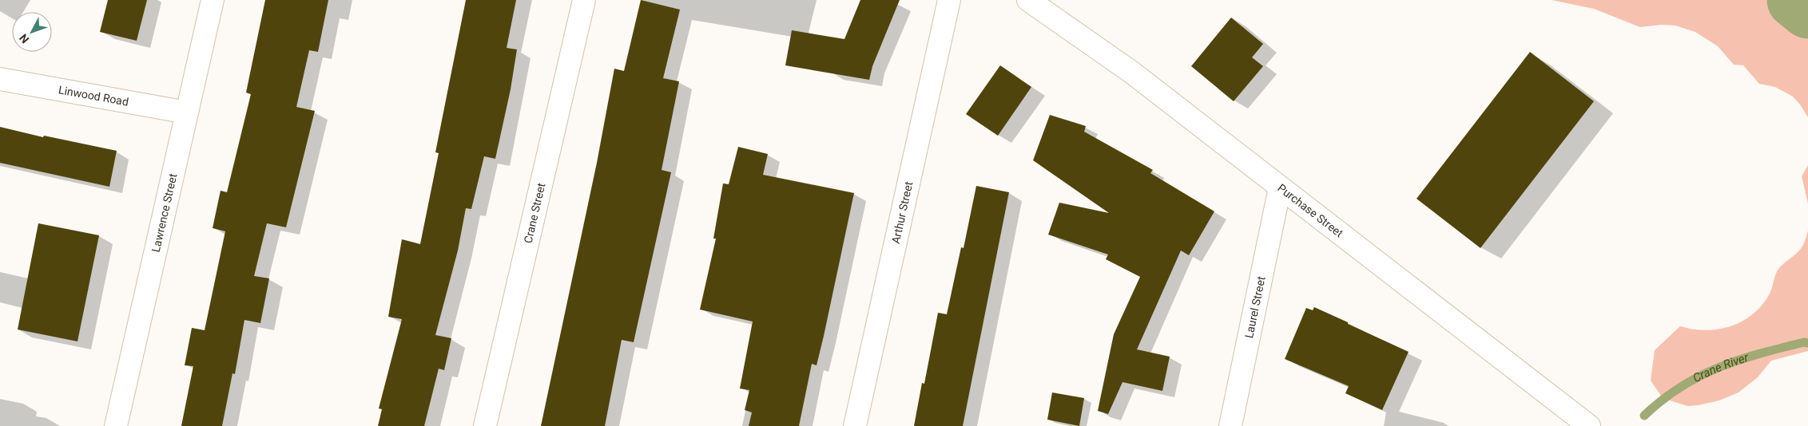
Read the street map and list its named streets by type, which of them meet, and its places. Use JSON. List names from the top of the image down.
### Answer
{
  "streets": {
    "street": [
      "Linwood Road",
      "Purchase Street",
      "Lawrence Street",
      "Crane Street",
      "Arthur Street",
      "Laurel Street"
    ]
  },
  "crossings": [
    ["Linwood Road", "Lawrence Street"],
    ["Purchase Street", "Laurel Street"]
  ],
  "water": ["Crane River"],
  "north": "bottom left"
}
